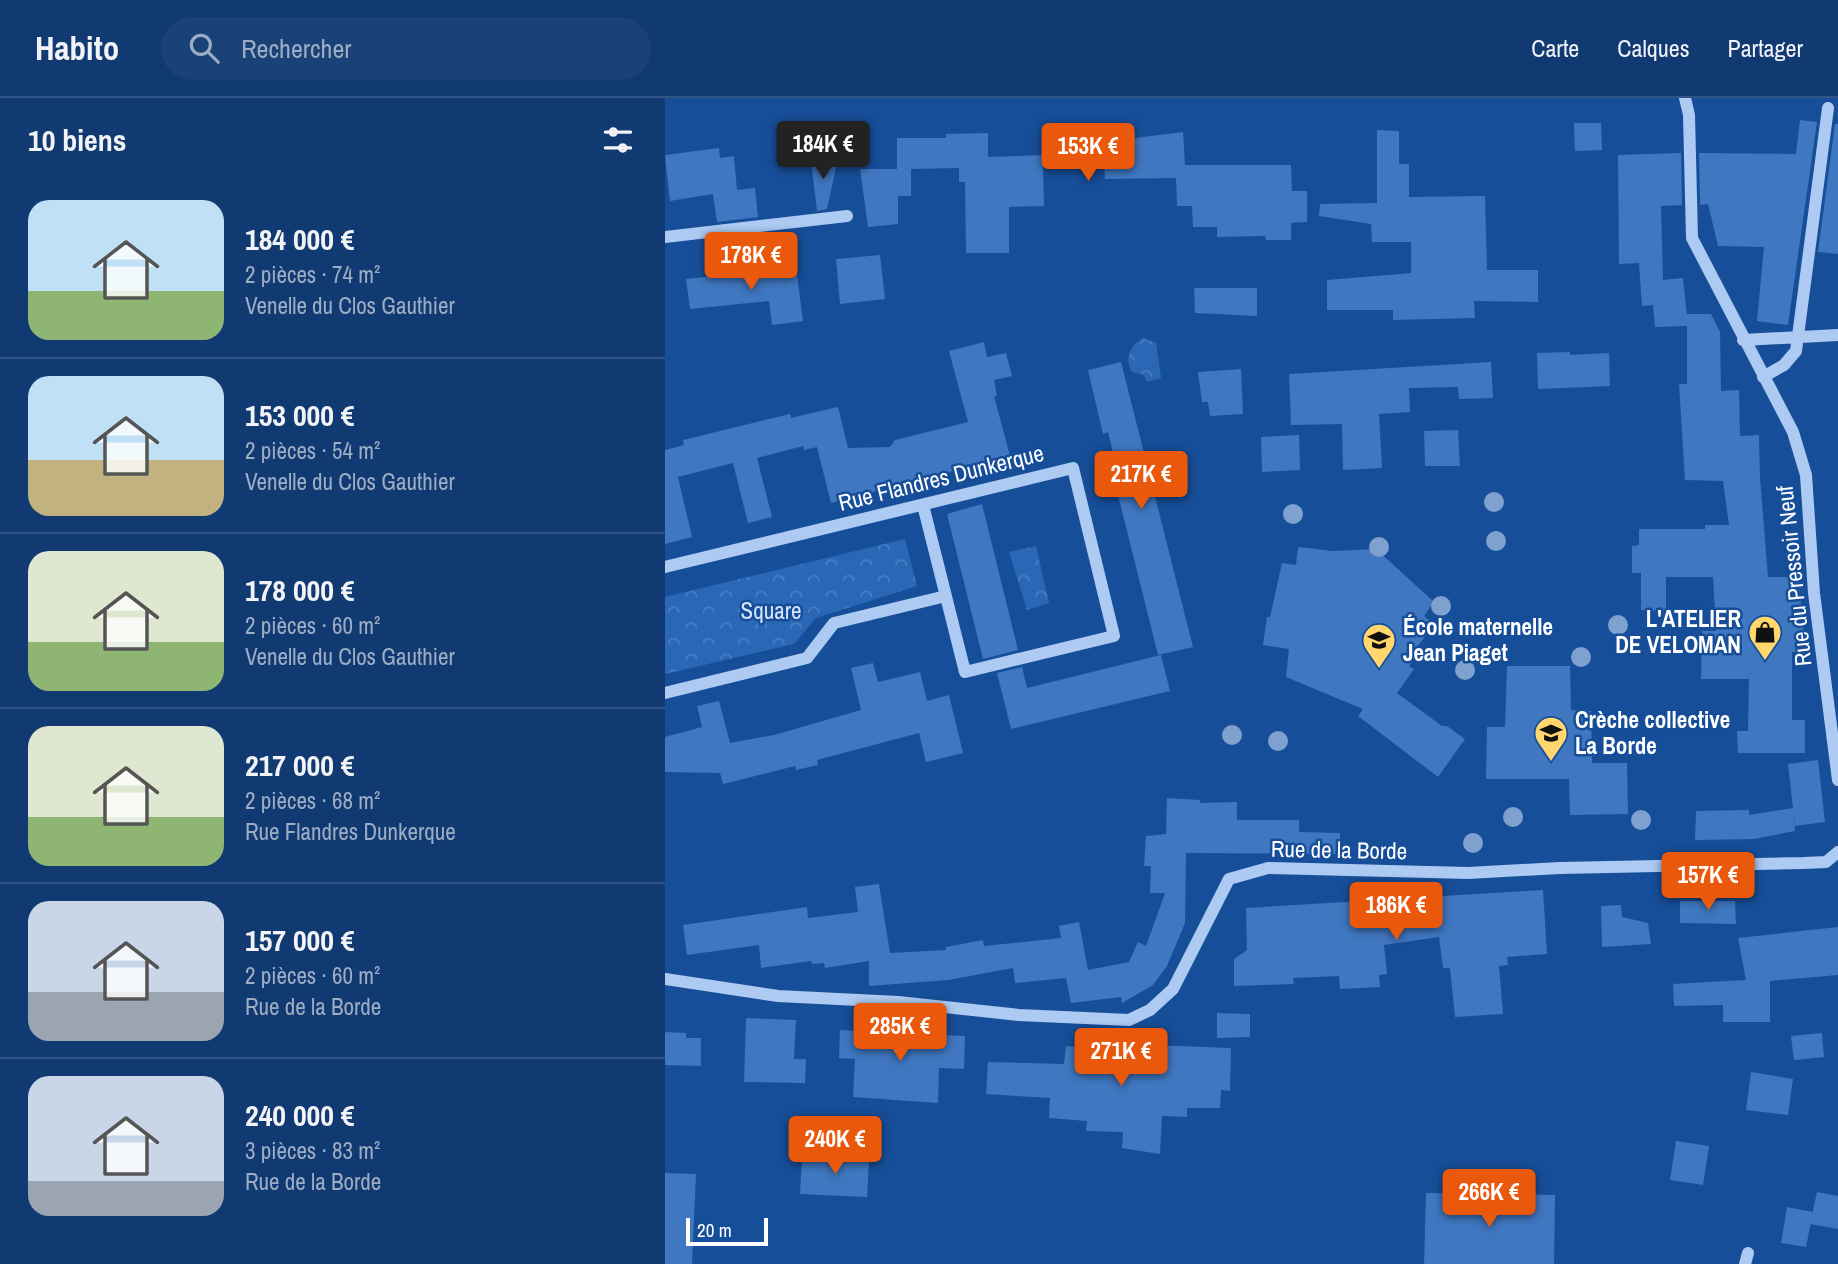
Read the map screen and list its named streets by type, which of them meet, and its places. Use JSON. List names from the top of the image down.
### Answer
{
  "streets": {
    "street": ["Rue Flandres Dunkerque", "Rue du Pressoir Neuf", "Rue de la Borde"]
  },
  "parks": ["Square"],
  "places": {
    "shop": ["L'ATELIER DE VELOMAN"],
    "school or university": ["École maternelle Jean Piaget", "Crèche collective La Borde"]
  },
  "scale_bar": "20 m",
  "page": {
    "header": "Habito",
    "search": "Rechercher",
    "nav": ["Carte", "Calques", "Partager"],
    "heading": "10 biens",
    "price": [
      "184K €",
      "153K €",
      "178K €",
      "217K €",
      "157K €",
      "186K €",
      "285K €",
      "271K €",
      "240K €",
      "266K €"
    ],
    "list": [
      {
        "name": "184 000 €",
        "note": "2 pièces · 74 m² · Venelle du Clos Gauthier"
      },
      {
        "name": "153 000 €",
        "note": "2 pièces · 54 m² · Venelle du Clos Gauthier"
      },
      {
        "name": "178 000 €",
        "note": "2 pièces · 60 m² · Venelle du Clos Gauthier"
      },
      {
        "name": "217 000 €",
        "note": "2 pièces · 68 m² · Rue Flandres Dunkerque"
      },
      {
        "name": "157 000 €",
        "note": "2 pièces · 60 m² · Rue de la Borde"
      },
      {
        "name": "240 000 €",
        "note": "3 pièces · 83 m² · Rue de la Borde"
      }
    ],
    "scale": "20 m"
  }
}
